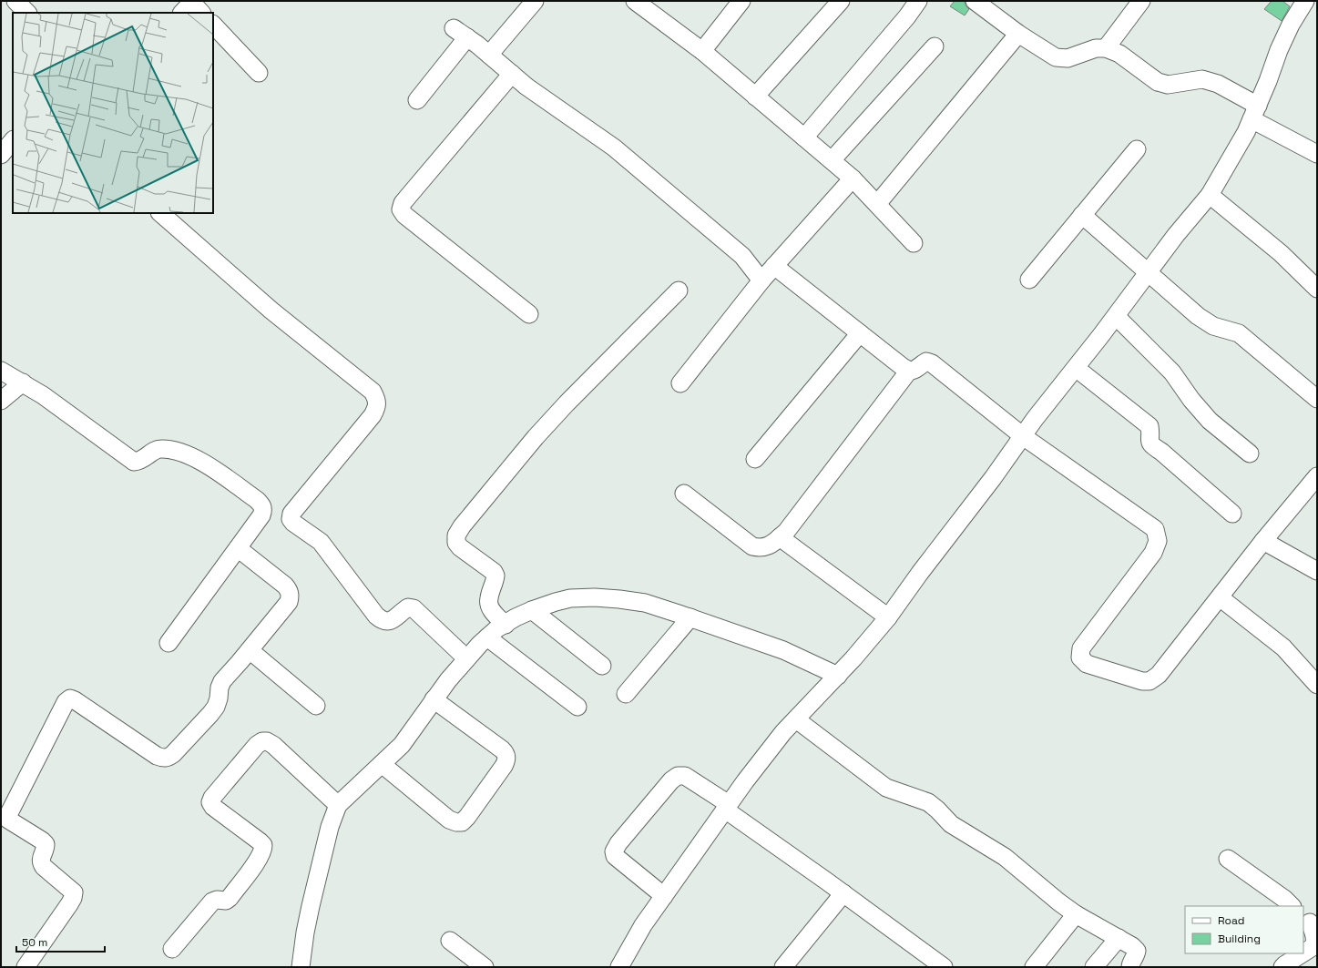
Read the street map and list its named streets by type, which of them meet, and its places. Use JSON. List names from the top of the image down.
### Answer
{
  "legend": ["Road", "Building"],
  "scale_bar": "50 m"
}
